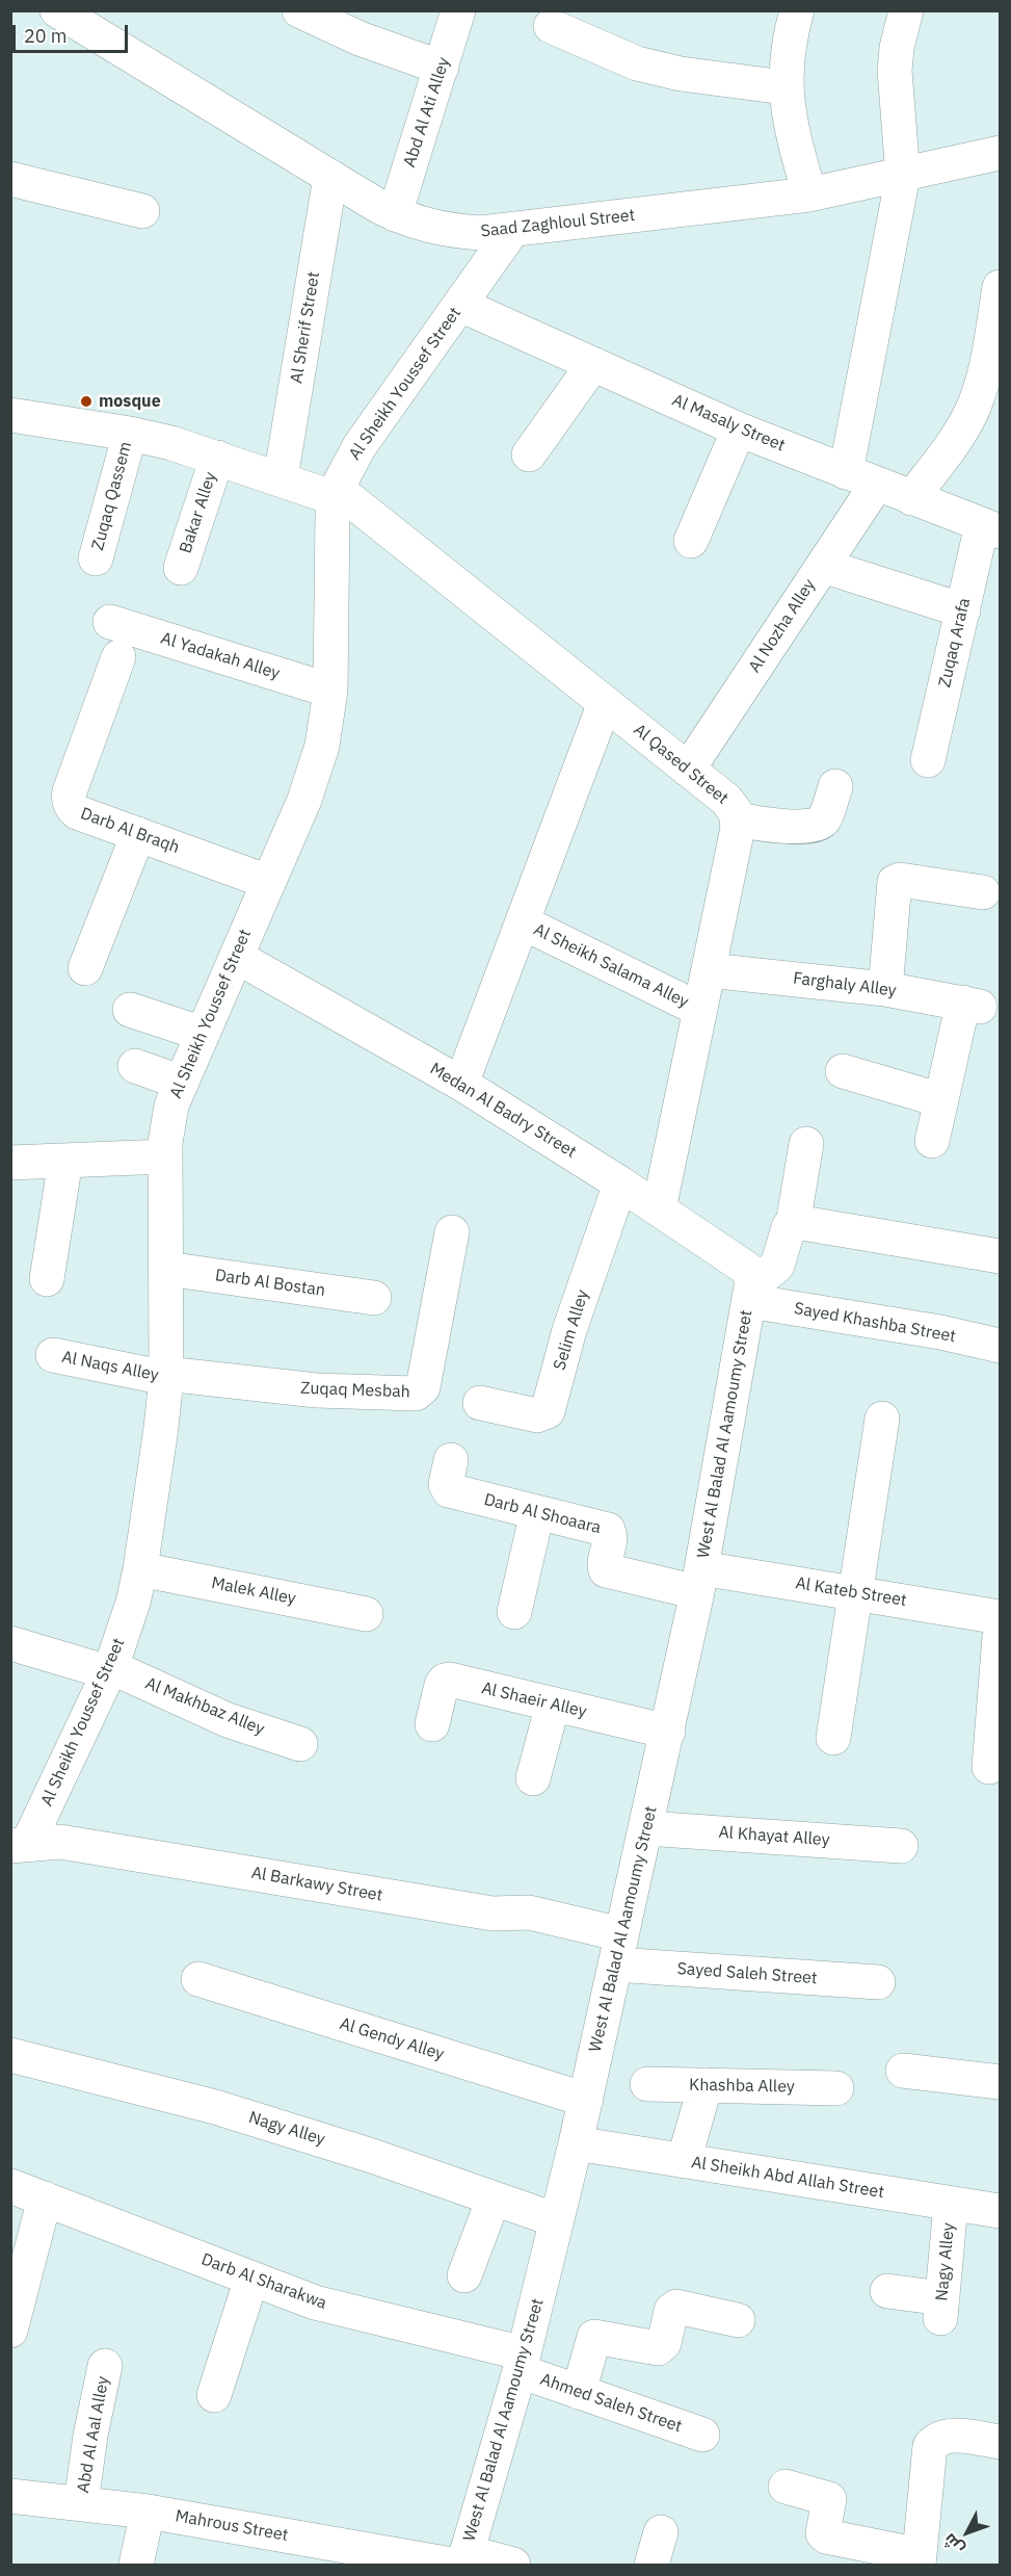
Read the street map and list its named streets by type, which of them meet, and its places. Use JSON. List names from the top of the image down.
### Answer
{
  "streets": {
    "street": [
      "Abd Al Ati Alley",
      "Saad Zaghloul Street",
      "Al Sherif Street",
      "Al Sheikh Youssef Street",
      "Al Masaly Street",
      "Zuqaq Qassem",
      "Bakar Alley",
      "Al Nozha Alley",
      "Zuqaq Arafa",
      "Al Yadakah Alley",
      "Al Qased Street",
      "Darb Al Braqh",
      "Al Sheikh Salama Alley",
      "Farghaly Alley",
      "Medan Al Badry Street",
      "Darb Al Bostan",
      "Sayed Khashba Street",
      "Selim Alley",
      "Al Naqs Alley",
      "Zuqaq Mesbah",
      "West Al Balad Al Aamoumy Street",
      "Darb Al Shoaara",
      "Malek Alley",
      "Al Kateb Street",
      "Al Shaeir Alley",
      "Al Makhbaz Alley",
      "Al Khayat Alley",
      "Al Barkawy Street",
      "Sayed Saleh Street",
      "Al Gendy Alley",
      "Khashba Alley",
      "Nagy Alley",
      "Al Sheikh Abd Allah Street",
      "Darb Al Sharakwa",
      "Ahmed Saleh Street",
      "Abd Al Aal Alley",
      "Mahrous Street"
    ]
  },
  "crossings": [
    ["Abd Al Ati Alley", "Saad Zaghloul Street"],
    ["Saad Zaghloul Street", "Al Sherif Street"],
    ["Saad Zaghloul Street", "Al Sheikh Youssef Street"],
    ["Al Sherif Street", "Al Qased Street"],
    ["Al Sheikh Youssef Street", "Al Masaly Street"],
    ["Al Sheikh Youssef Street", "Al Yadakah Alley"],
    ["Al Sheikh Youssef Street", "Al Qased Street"],
    ["Al Sheikh Youssef Street", "Darb Al Braqh"],
    ["Al Sheikh Youssef Street", "Medan Al Badry Street"],
    ["Al Sheikh Youssef Street", "Darb Al Bostan"],
    ["Al Sheikh Youssef Street", "Al Naqs Alley"],
    ["Al Sheikh Youssef Street", "Zuqaq Mesbah"],
    ["Al Sheikh Youssef Street", "Malek Alley"],
    ["Al Sheikh Youssef Street", "Al Makhbaz Alley"],
    ["Al Sheikh Youssef Street", "Al Barkawy Street"],
    ["Al Masaly Street", "Al Nozha Alley"],
    ["Al Masaly Street", "Zuqaq Arafa"],
    ["Zuqaq Qassem", "Al Qased Street"],
    ["Bakar Alley", "Al Qased Street"],
    ["Al Nozha Alley", "Al Qased Street"],
    ["Al Qased Street", "Al Sheikh Salama Alley"],
    ["Al Qased Street", "Farghaly Alley"],
    ["Al Qased Street", "Medan Al Badry Street"],
    ["Medan Al Badry Street", "Sayed Khashba Street"],
    ["Medan Al Badry Street", "Selim Alley"],
    ["Medan Al Badry Street", "West Al Balad Al Aamoumy Street"],
    ["Sayed Khashba Street", "West Al Balad Al Aamoumy Street"],
    ["Al Naqs Alley", "Zuqaq Mesbah"],
    ["West Al Balad Al Aamoumy Street", "Darb Al Shoaara"],
    ["West Al Balad Al Aamoumy Street", "Al Kateb Street"],
    ["West Al Balad Al Aamoumy Street", "Al Shaeir Alley"],
    ["West Al Balad Al Aamoumy Street", "Al Khayat Alley"],
    ["West Al Balad Al Aamoumy Street", "Al Barkawy Street"],
    ["West Al Balad Al Aamoumy Street", "Sayed Saleh Street"],
    ["West Al Balad Al Aamoumy Street", "Al Gendy Alley"],
    ["West Al Balad Al Aamoumy Street", "Nagy Alley"],
    ["West Al Balad Al Aamoumy Street", "Al Sheikh Abd Allah Street"],
    ["West Al Balad Al Aamoumy Street", "Darb Al Sharakwa"],
    ["West Al Balad Al Aamoumy Street", "Ahmed Saleh Street"],
    ["West Al Balad Al Aamoumy Street", "Mahrous Street"],
    ["Darb Al Shoaara", "Al Kateb Street"],
    ["Al Barkawy Street", "Sayed Saleh Street"],
    ["Nagy Alley", "Al Sheikh Abd Allah Street"],
    ["Darb Al Sharakwa", "Ahmed Saleh Street"],
    ["Abd Al Aal Alley", "Mahrous Street"]
  ],
  "places": ["mosque"],
  "scale_bar": "20 m",
  "north": "bottom left"
}
